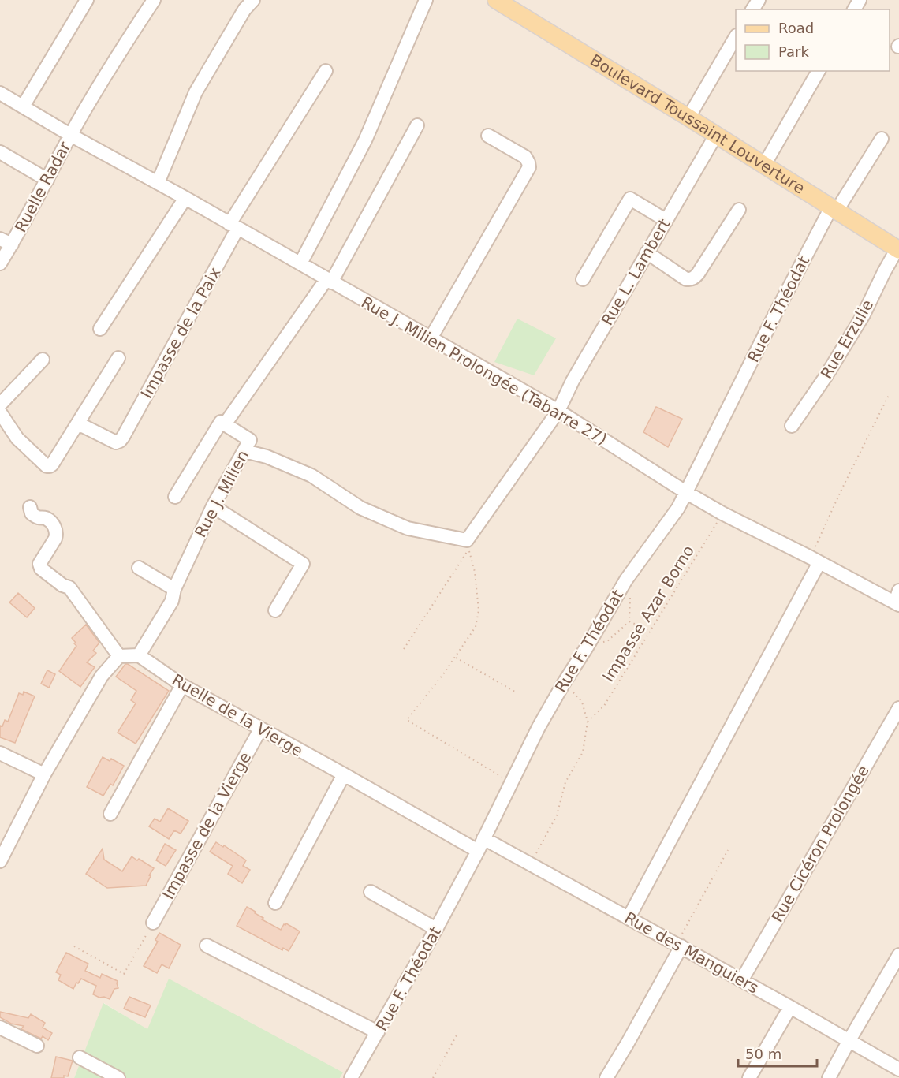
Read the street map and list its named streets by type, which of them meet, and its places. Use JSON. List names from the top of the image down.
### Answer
{
  "streets": {
    "main road": ["Boulevard Toussaint Louverture"],
    "street": [
      "Ruelle Radar",
      "Rue L. Lambert",
      "Rue F. Théodat",
      "Impasse de la Paix",
      "Rue Erzulie",
      "Rue J. Milien Prolongée (Tabarre 27)",
      "Rue J. Milien",
      "Ruelle de la Vierge",
      "Impasse de la Vierge",
      "Rue Cicéron Prolongée",
      "Rue des Manguiers"
    ],
    "path": ["Impasse Azar Borno"]
  },
  "crossings": [
    ["Boulevard Toussaint Louverture", "Rue L. Lambert"],
    ["Boulevard Toussaint Louverture", "Rue F. Théodat"],
    ["Boulevard Toussaint Louverture", "Rue Erzulie"],
    ["Ruelle Radar", "Rue J. Milien Prolongée (Tabarre 27)"],
    ["Rue L. Lambert", "Rue J. Milien Prolongée (Tabarre 27)"],
    ["Rue L. Lambert", "Rue J. Milien"],
    ["Rue F. Théodat", "Rue J. Milien Prolongée (Tabarre 27)"],
    ["Rue F. Théodat", "Ruelle de la Vierge"],
    ["Rue F. Théodat", "Rue des Manguiers"],
    ["Impasse de la Paix", "Rue J. Milien Prolongée (Tabarre 27)"],
    ["Rue J. Milien Prolongée (Tabarre 27)", "Impasse Azar Borno"],
    ["Rue J. Milien", "Ruelle de la Vierge"],
    ["Ruelle de la Vierge", "Impasse de la Vierge"],
    ["Rue Cicéron Prolongée", "Rue des Manguiers"]
  ],
  "legend": ["Road", "Park"],
  "scale_bar": "50 m"
}
